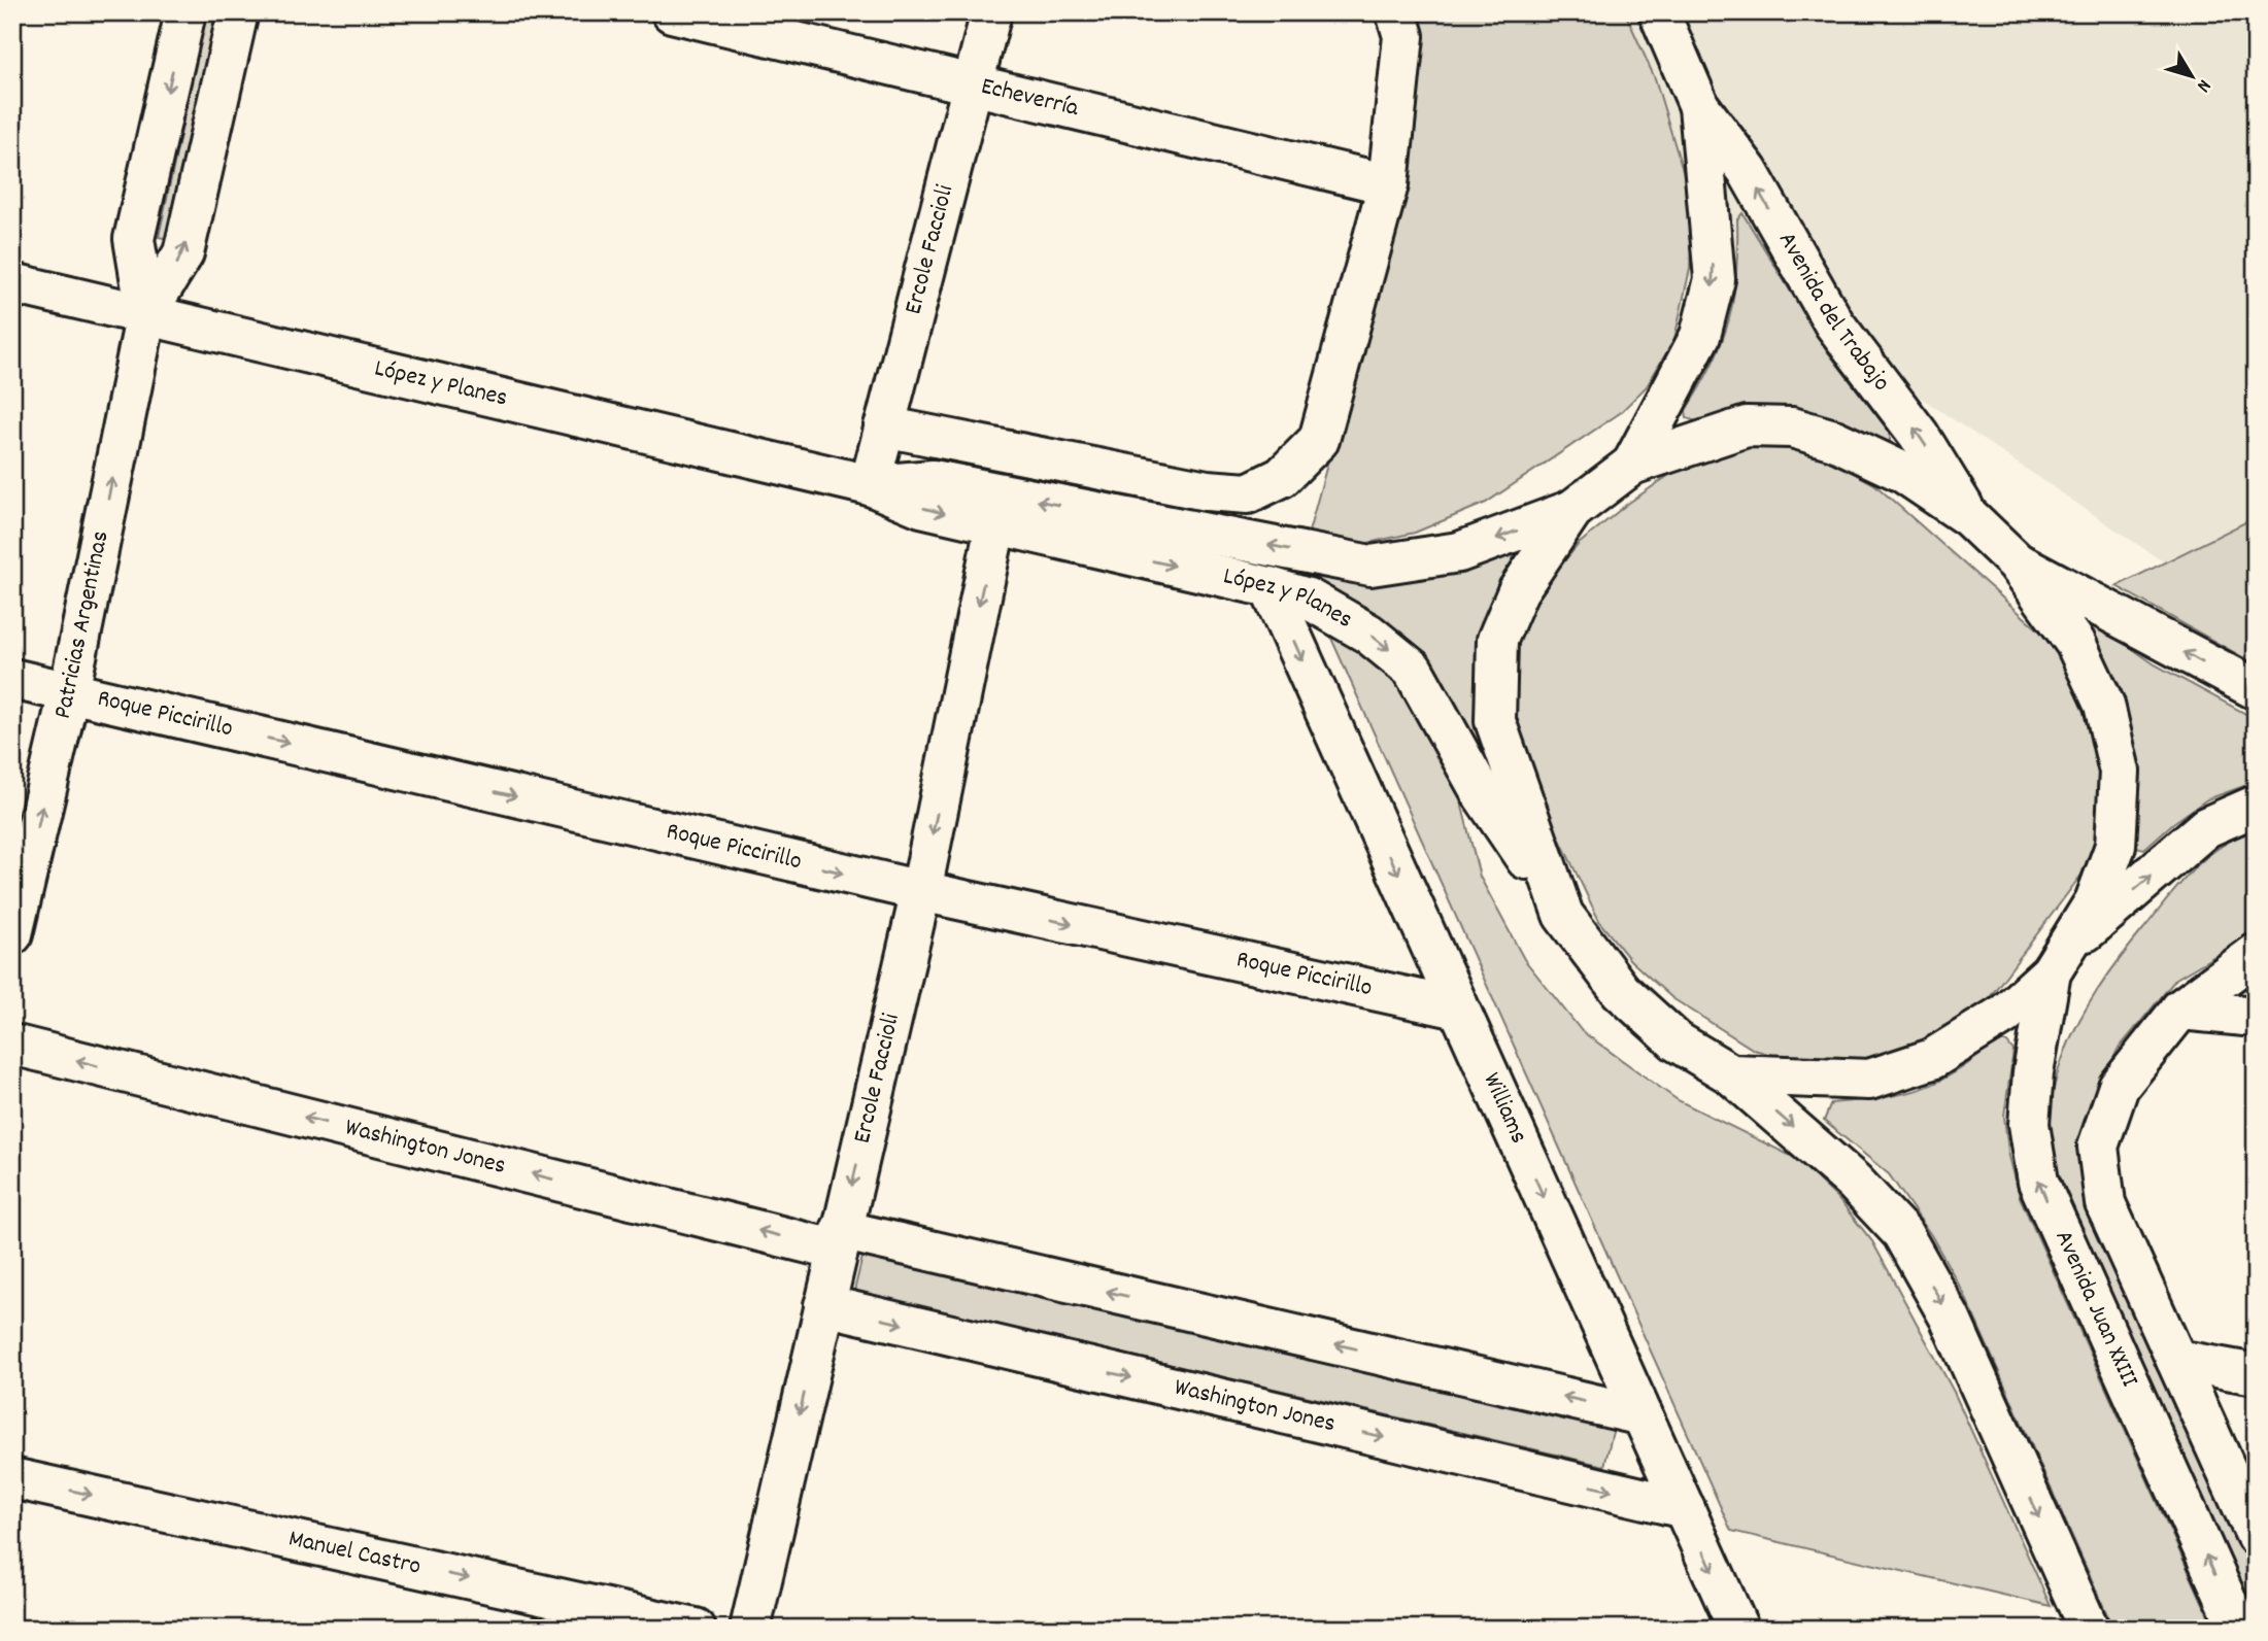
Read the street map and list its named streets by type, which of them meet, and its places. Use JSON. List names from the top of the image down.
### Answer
{
  "streets": {
    "street": [
      "Echeverría",
      "Ercole Faccioli",
      "Avenida del Trabajo",
      "López y Planes",
      "Patricias Argentinas",
      "Roque Piccirillo",
      "Williams",
      "Washington Jones",
      "Avenida Juan XXIII",
      "Manuel Castro"
    ]
  },
  "crossings": [
    ["Echeverría", "Ercole Faccioli"],
    ["Ercole Faccioli", "López y Planes"],
    ["Ercole Faccioli", "Roque Piccirillo"],
    ["Ercole Faccioli", "Washington Jones"],
    ["López y Planes", "Patricias Argentinas"],
    ["López y Planes", "Williams"],
    ["Patricias Argentinas", "Roque Piccirillo"],
    ["Roque Piccirillo", "Williams"],
    ["Williams", "Washington Jones"]
  ],
  "one_way": ["Ercole Faccioli", "Roque Piccirillo", "Manuel Castro"],
  "north": "bottom right"
}
